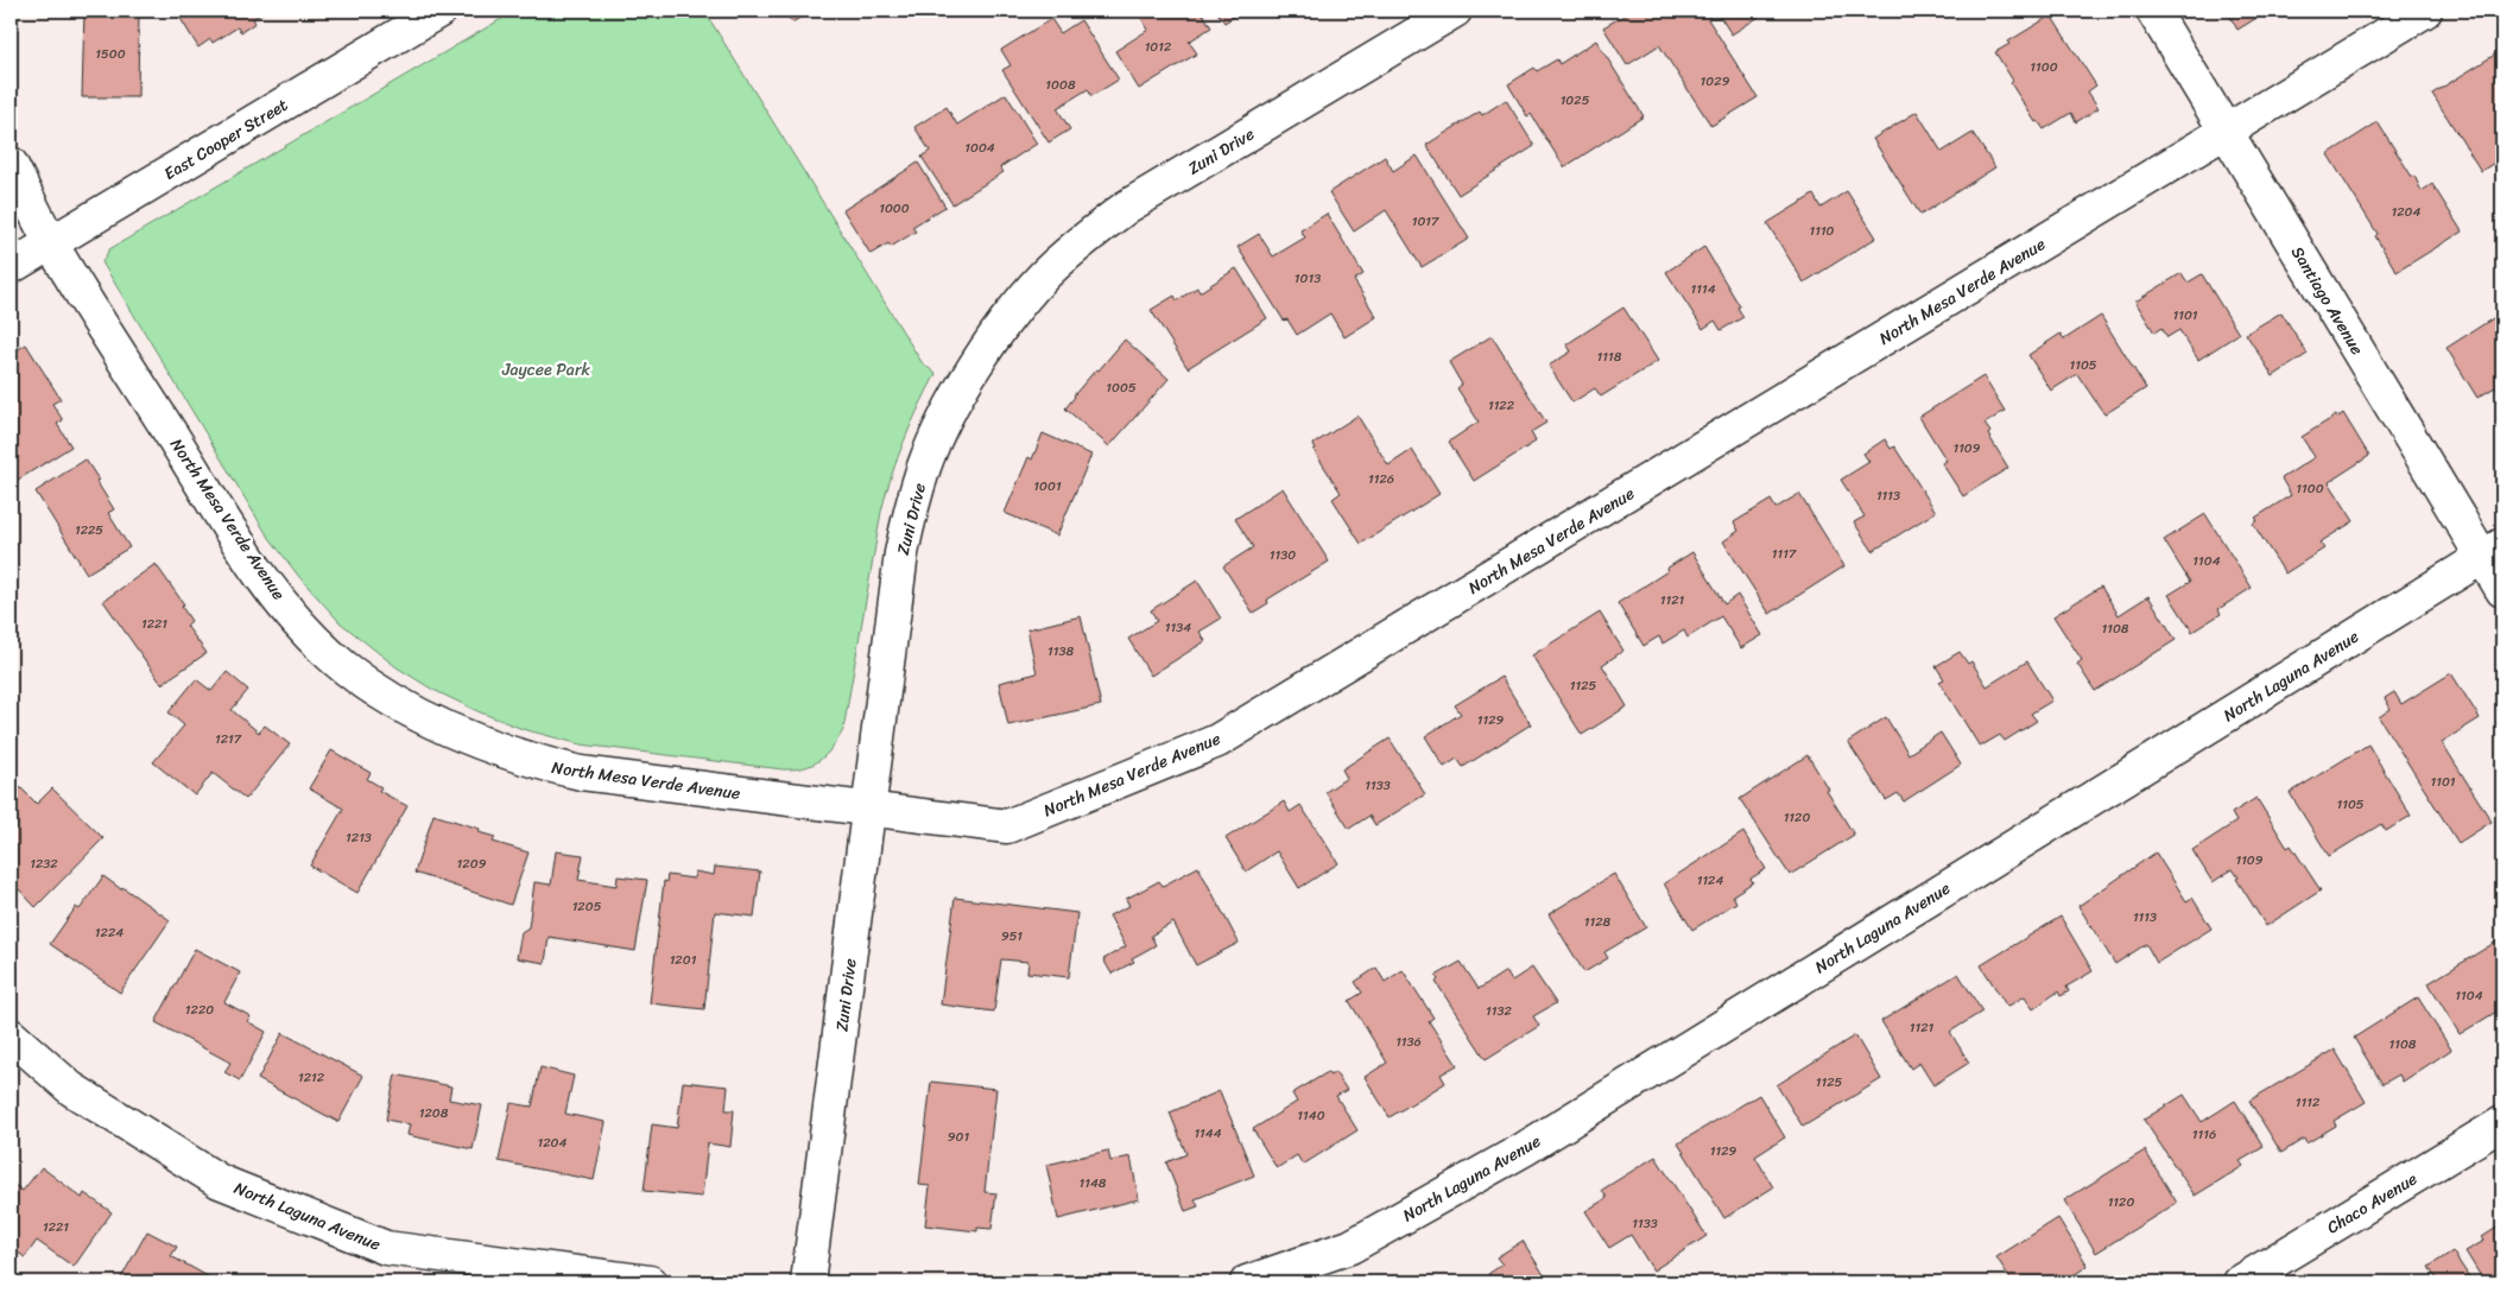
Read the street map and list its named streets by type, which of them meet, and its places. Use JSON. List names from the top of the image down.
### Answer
{
  "streets": {
    "street": [
      "East Cooper Street",
      "Zuni Drive",
      "North Mesa Verde Avenue",
      "Santiago Avenue",
      "North Laguna Avenue",
      "Chaco Avenue"
    ]
  },
  "crossings": [
    ["East Cooper Street", "North Mesa Verde Avenue"],
    ["Zuni Drive", "North Mesa Verde Avenue"],
    ["North Mesa Verde Avenue", "Santiago Avenue"],
    ["Santiago Avenue", "North Laguna Avenue"]
  ],
  "parks": ["Jaycee Park"],
  "house_numbers": [
    "1012",
    "1500",
    "1100",
    "1029",
    "1008",
    "1025",
    "1004",
    "1000",
    "1204",
    "1017",
    "1110",
    "1013",
    "1114",
    "1101",
    "1118",
    "1105",
    "1005",
    "1122",
    "1109",
    "1126",
    "1001",
    "1100",
    "1113",
    "1225",
    "1117",
    "1130",
    "1104",
    "1121",
    "1221",
    "1134",
    "1108",
    "1138",
    "1125",
    "1129",
    "1217",
    "1101",
    "1133",
    "1105",
    "1120",
    "1213",
    "1109",
    "1232",
    "1209",
    "1124",
    "1205",
    "1113",
    "1128",
    "1224",
    "951",
    "1201",
    "1104",
    "1220",
    "1132",
    "1121",
    "1136",
    "1108",
    "1212",
    "1125",
    "1112",
    "1208",
    "1140",
    "1144",
    "1116",
    "901",
    "1204",
    "1129",
    "1148",
    "1120",
    "1133",
    "1221"
  ]
}
